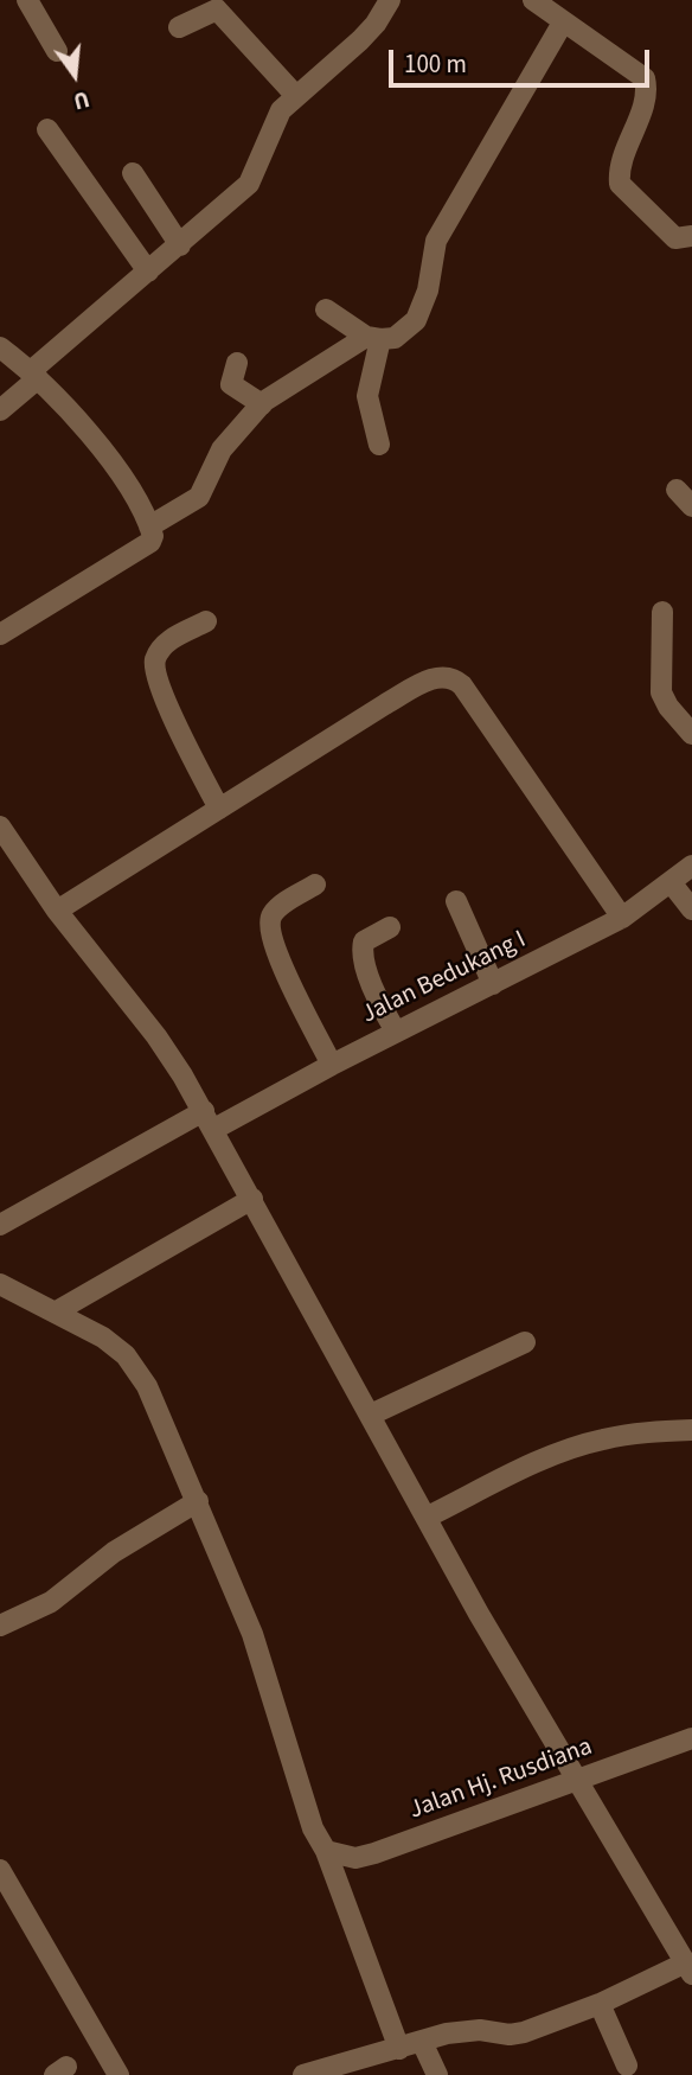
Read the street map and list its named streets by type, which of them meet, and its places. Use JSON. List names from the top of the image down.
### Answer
{
  "streets": {
    "street": ["Jalan Bedukang I", "Jalan Hj. Rusdiana"]
  },
  "scale_bar": "100 m",
  "north": "bottom"
}
